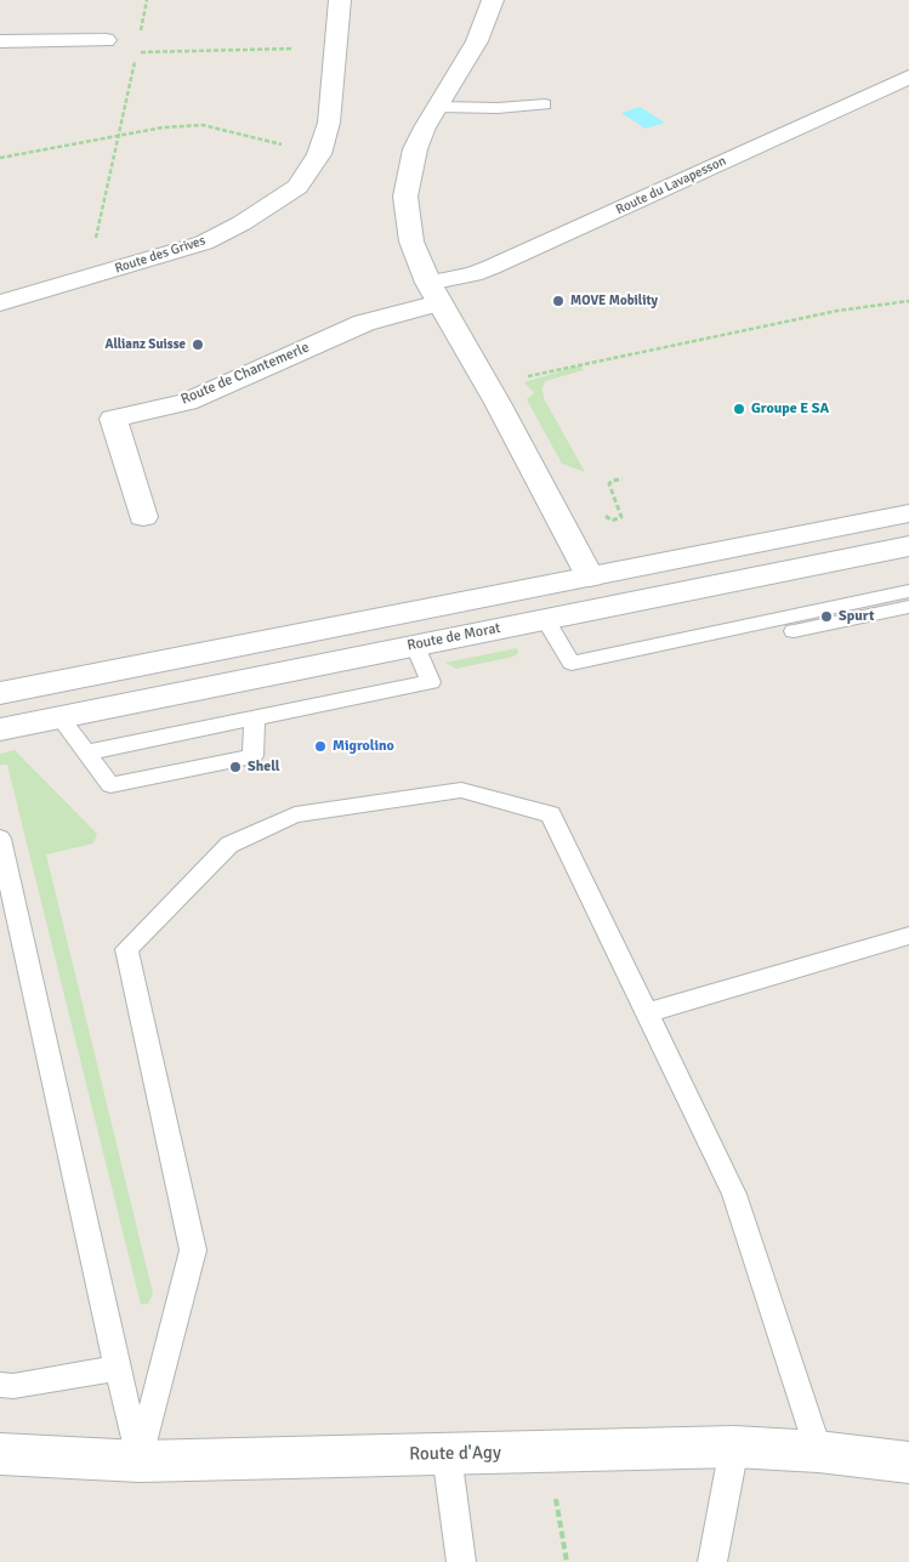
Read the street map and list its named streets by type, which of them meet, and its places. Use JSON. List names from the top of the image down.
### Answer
{
  "streets": {
    "street": [
      "Route du Lavapesson",
      "Route des Grives",
      "Route de Chantemerle",
      "Route de Morat",
      "Route d'Agy"
    ]
  },
  "crossings": [
    ["Route du Lavapesson", "Route de Chantemerle"]
  ],
  "places": [
    "MOVE Mobility",
    "Allianz Suisse",
    "Groupe E SA",
    "Spurt",
    "Migrolino",
    "Shell"
  ]
}
